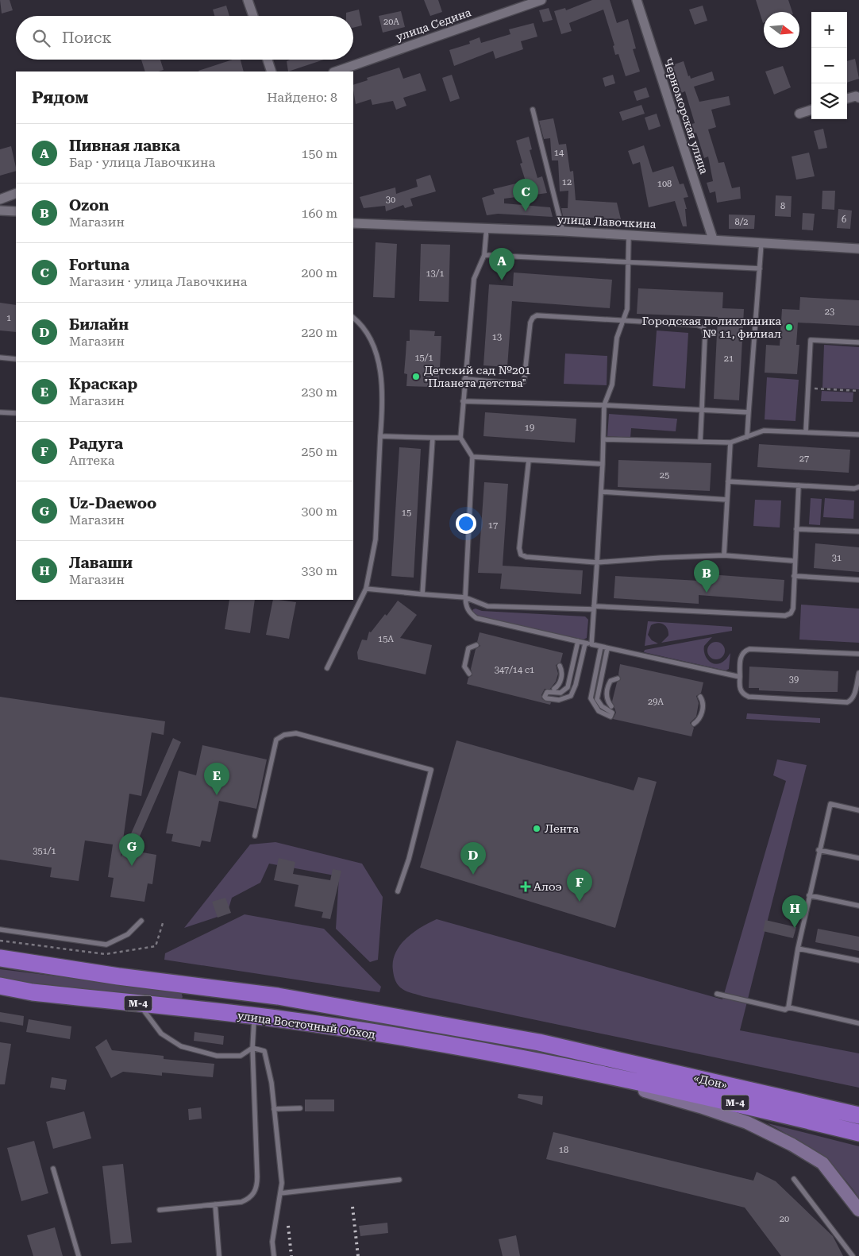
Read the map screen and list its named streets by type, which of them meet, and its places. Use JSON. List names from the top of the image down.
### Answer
{
  "streets": {
    "highway": ["М-4", "улица Восточный Обход", "«Дон»"],
    "street": ["улица Седина", "Черноморская улица", "улица Лавочкина"]
  },
  "crossings": [
    ["Черноморская улица", "улица Лавочкина"],
    ["улица Восточный Обход", "«Дон»"]
  ],
  "places": {
    "other": ["Городская поликлиника № 11, филиал", "Детский сад №201 \"Планета детства\"", "Лента"],
    "health": ["Алоэ"]
  },
  "house_numbers": [
    "20А",
    "14",
    "12",
    "108",
    "30",
    "8",
    "6",
    "8/2",
    "13/1",
    "23",
    "1",
    "13",
    "15/1",
    "21",
    "19",
    "27",
    "25",
    "15",
    "17",
    "31",
    "15А",
    "347/14 с1",
    "39",
    "29А",
    "351/1",
    "18",
    "20"
  ],
  "north": "right",
  "page": {
    "map_buttons": ["+", "−"],
    "search": "Поиск",
    "heading": ["Рядом", "Найдено: 8"],
    "list": [
      {
        "mark": "A",
        "name": "Пивная лавка",
        "note": "Бар · улица Лавочкина",
        "value": "150 m"
      },
      {
        "mark": "B",
        "name": "Ozon",
        "note": "Магазин",
        "value": "160 m"
      },
      {
        "mark": "C",
        "name": "Fortuna",
        "note": "Магазин · улица Лавочкина",
        "value": "200 m"
      },
      {
        "mark": "D",
        "name": "Билайн",
        "note": "Магазин",
        "value": "220 m"
      },
      {
        "mark": "E",
        "name": "Краскар",
        "note": "Магазин",
        "value": "230 m"
      },
      {
        "mark": "F",
        "name": "Радуга",
        "note": "Аптека",
        "value": "250 m"
      },
      {
        "mark": "G",
        "name": "Uz-Daewoo",
        "note": "Магазин",
        "value": "300 m"
      },
      {
        "mark": "H",
        "name": "Лаваши",
        "note": "Магазин",
        "value": "330 m"
      }
    ],
    "pins": [
      "C",
      "A",
      "B",
      "E",
      "G",
      "D",
      "F",
      "H"
    ]
  }
}
